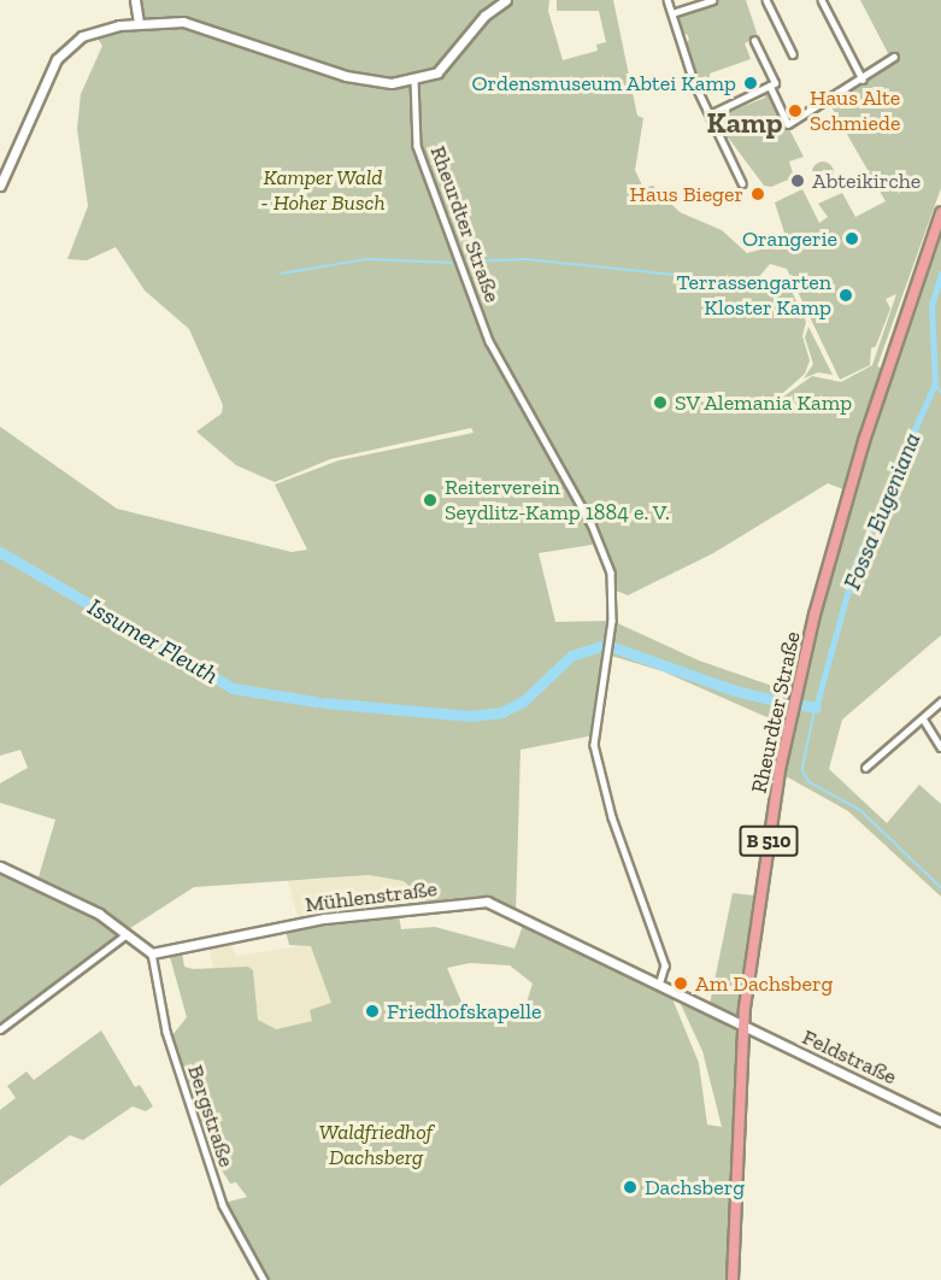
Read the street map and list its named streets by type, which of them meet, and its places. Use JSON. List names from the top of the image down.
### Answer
{
  "streets": {
    "main road": ["Rheurdter Straße", "B 510"],
    "street": ["Mühlenstraße", "Feldstraße", "Bergstraße"]
  },
  "crossings": [
    ["Rheurdter Straße", "Mühlenstraße"],
    ["Rheurdter Straße", "Feldstraße"],
    ["Mühlenstraße", "Feldstraße"],
    ["Mühlenstraße", "Bergstraße"]
  ],
  "districts": ["Kamp"],
  "water": ["Fossa Eugeniana", "Issumer Fleuth"],
  "parks": ["Kamper Wald - Hoher Busch", "Waldfriedhof Dachsberg"],
  "places": [
    "Ordensmuseum Abtei Kamp",
    "Haus Alte Schmiede",
    "Abteikirche",
    "Haus Bieger",
    "Orangerie",
    "Terrassengarten Kloster Kamp",
    "SV Alemania Kamp",
    "Reiterverein Seydlitz-Kamp 1884 e. V.",
    "Am Dachsberg",
    "Friedhofskapelle",
    "Dachsberg"
  ]
}
